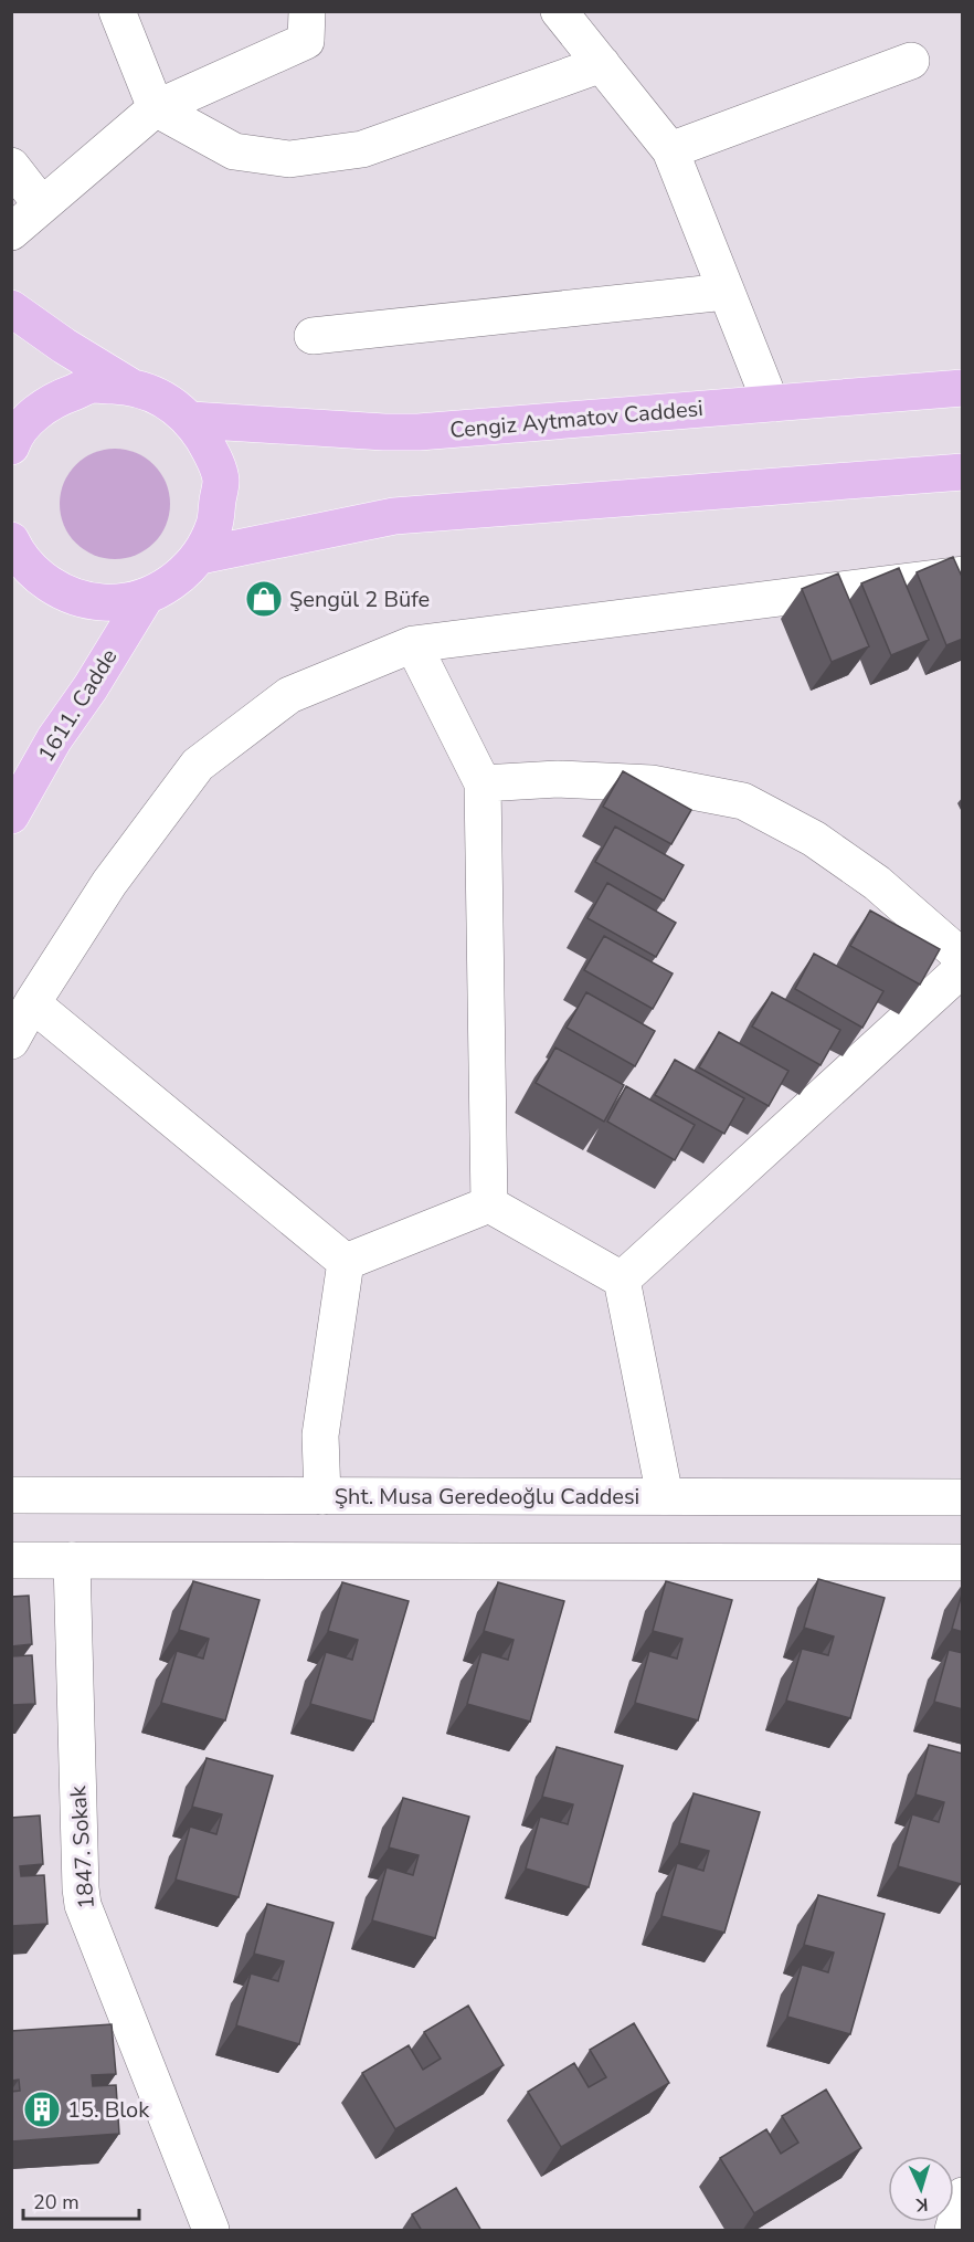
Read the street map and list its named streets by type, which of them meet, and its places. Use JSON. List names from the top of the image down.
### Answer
{
  "streets": {
    "main road": ["Cengiz Aytmatov Caddesi", "1611. Cadde"],
    "street": ["Şht. Musa Geredeoğlu Caddesi", "1847. Sokak"]
  },
  "places": {
    "shop": ["Şengül 2 Büfe"],
    "building": ["15. Blok"]
  },
  "scale_bar": "20 m",
  "north": "bottom"
}
